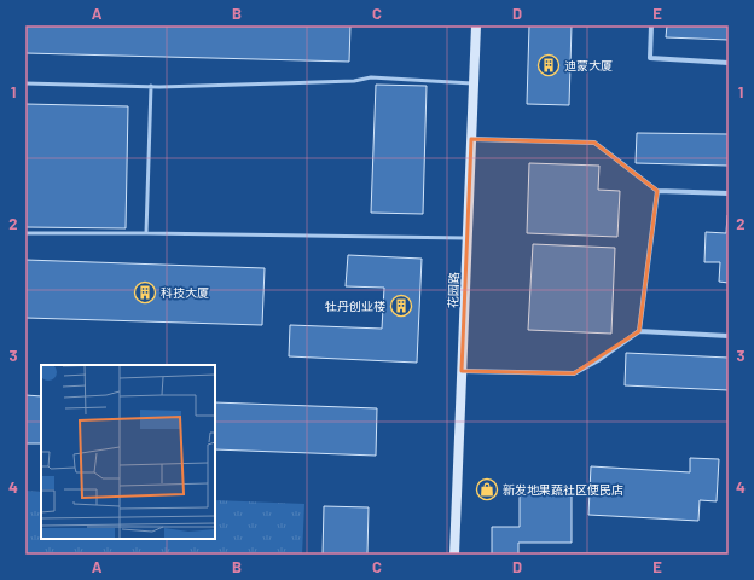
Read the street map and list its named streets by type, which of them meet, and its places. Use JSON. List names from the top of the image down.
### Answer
{
  "streets": {
    "street": ["花园路"]
  },
  "places": {
    "building": ["迪蒙大厦", "科技大厦", "牡丹创业楼"],
    "shop": ["新发地果蔬社区便民店"]
  },
  "grid": {
    "columns": [
      "A",
      "B",
      "C",
      "D",
      "E"
    ],
    "rows": [
      "1",
      "2",
      "3",
      "4"
    ]
  }
}
